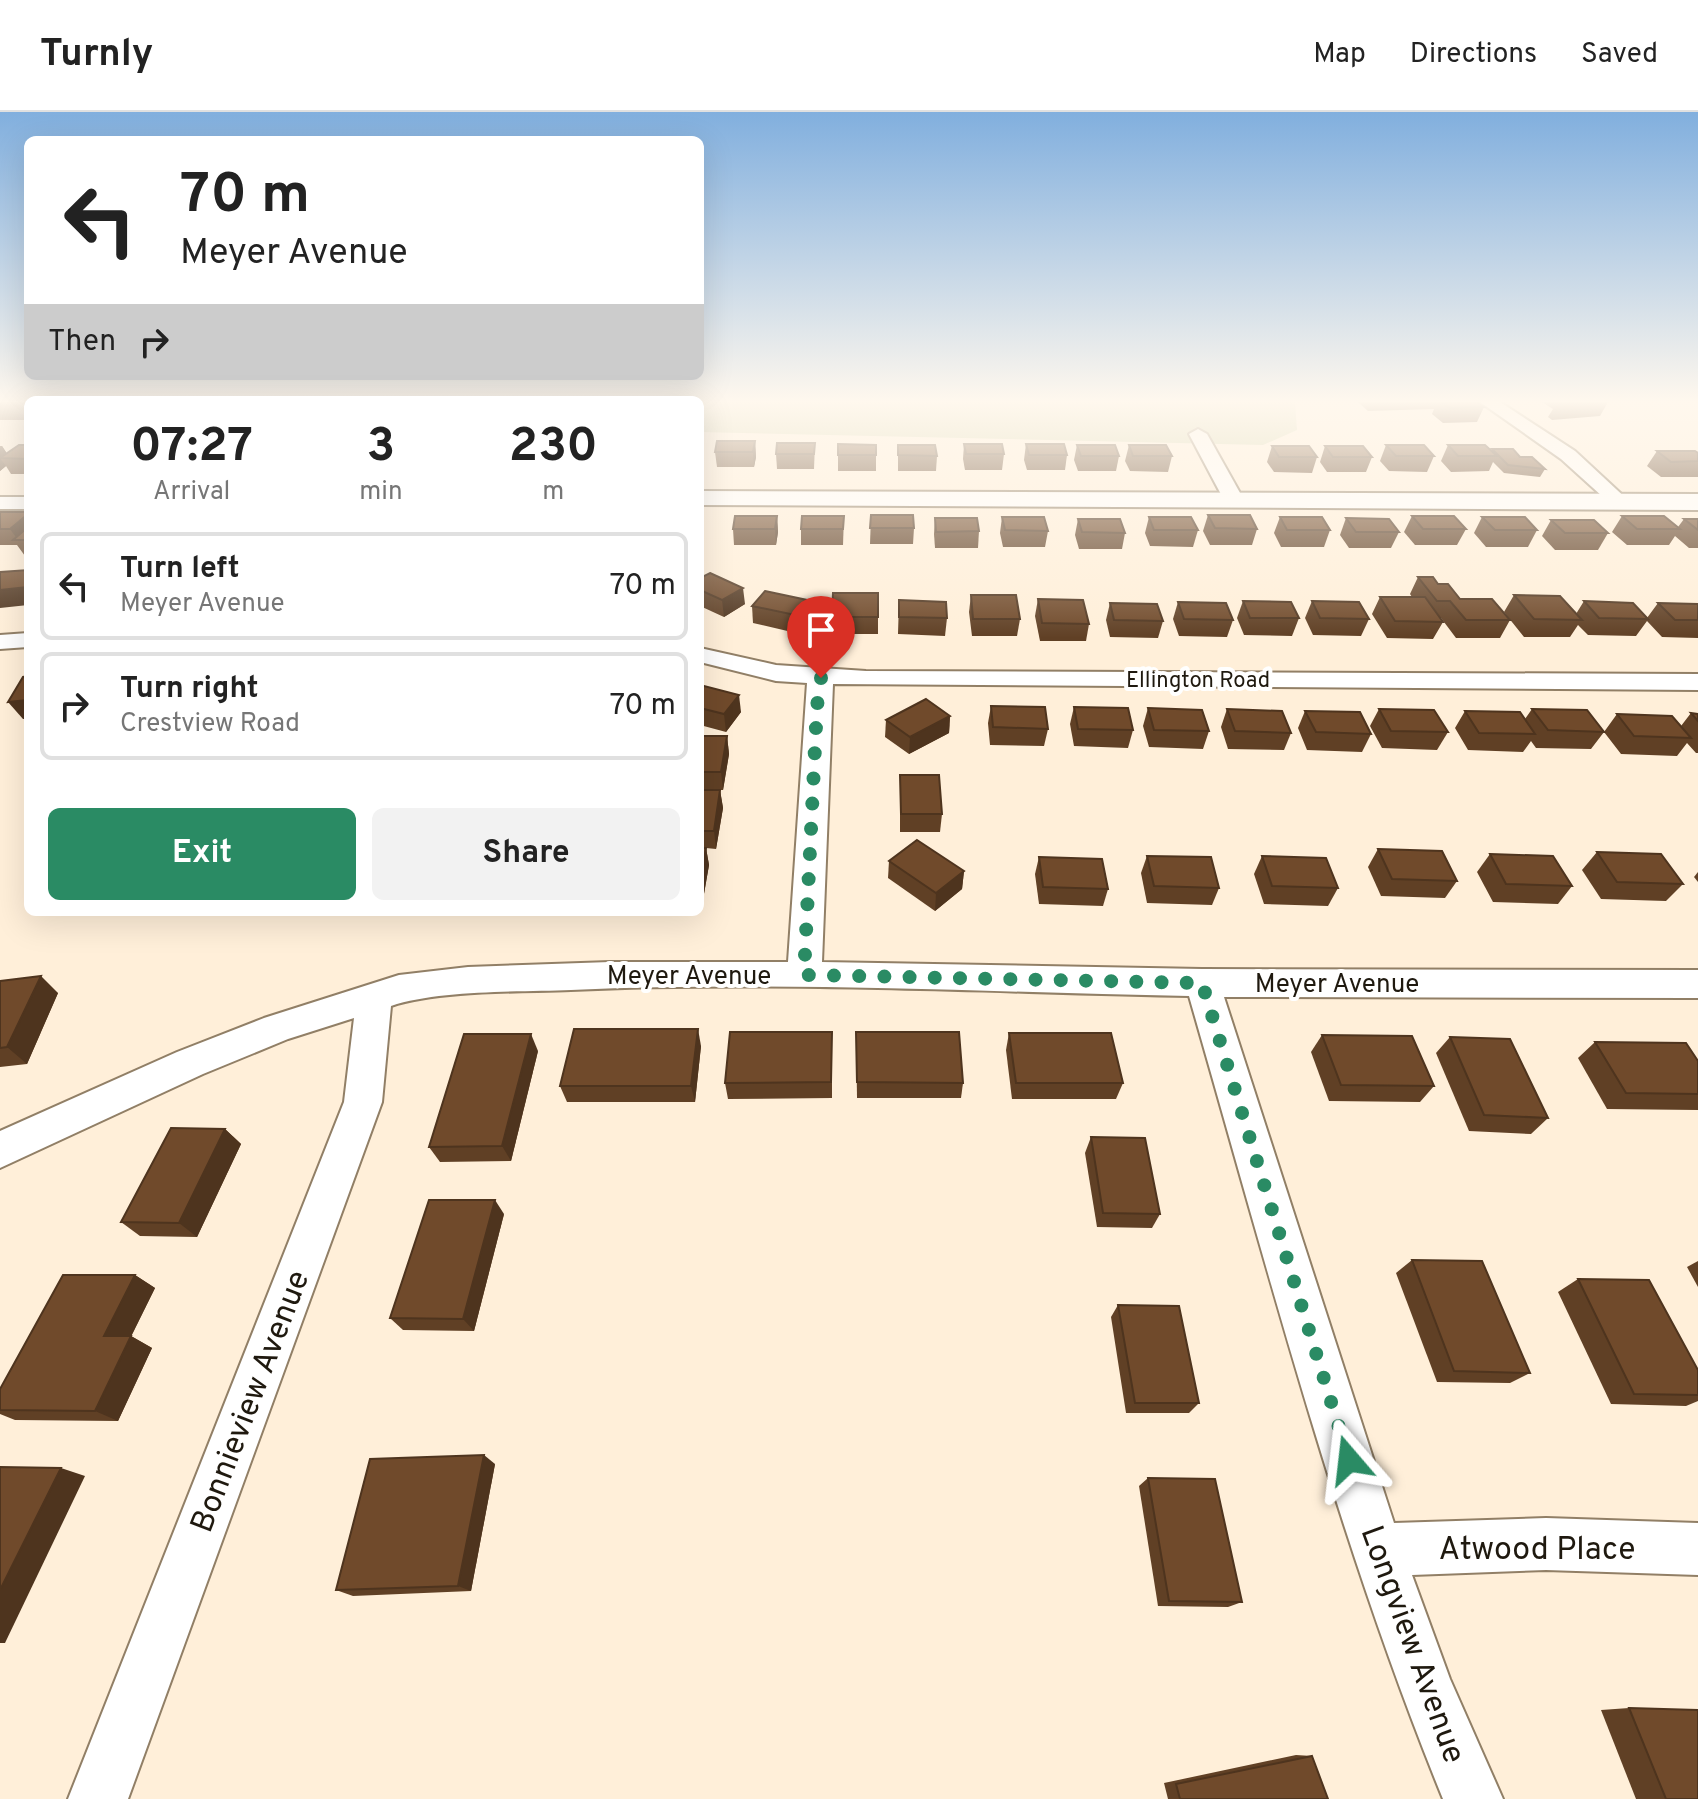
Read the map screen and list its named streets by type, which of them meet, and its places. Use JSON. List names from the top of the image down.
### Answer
{
  "streets": {
    "street": [
      "Ellington Road",
      "Meyer Avenue",
      "Bonnieview Avenue",
      "Atwood Place",
      "Longview Avenue"
    ]
  },
  "crossings": [
    ["Meyer Avenue", "Bonnieview Avenue"],
    ["Meyer Avenue", "Longview Avenue"],
    ["Atwood Place", "Longview Avenue"]
  ],
  "page": {
    "header": "Turnly",
    "nav": ["Map", "Directions", "Saved"],
    "turn": ["70 m", "Meyer Avenue"],
    "then": "Then",
    "eta": [
      "07:27",
      "Arrival",
      "3",
      "min",
      "230",
      "m"
    ],
    "list": [
      {
        "name": "Turn left",
        "note": "Meyer Avenue",
        "value": "70 m"
      },
      {
        "name": "Turn right",
        "note": "Crestview Road",
        "value": "70 m"
      }
    ],
    "buttons": ["Exit", "Share"]
  }
}
